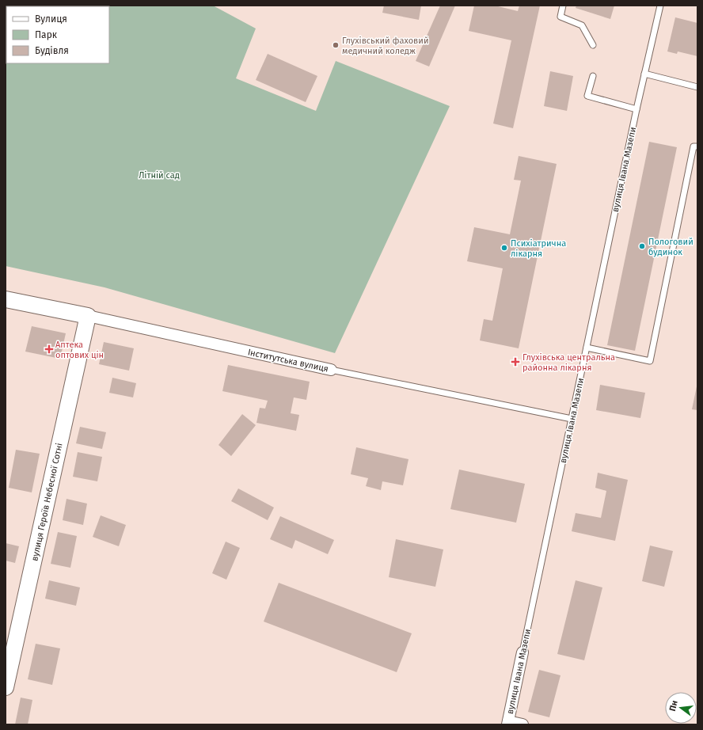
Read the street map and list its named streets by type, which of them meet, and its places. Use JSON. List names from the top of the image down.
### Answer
{
  "streets": {
    "street": ["вулиця Івана Мазепи", "Інститутська вулиця", "вулиця Героїв Небесної Сотні"]
  },
  "crossings": [
    ["вулиця Івана Мазепи", "Інститутська вулиця"],
    ["Інститутська вулиця", "вулиця Героїв Небесної Сотні"]
  ],
  "parks": ["Літній сад"],
  "places": {
    "other": ["Глухівський фаховий медичний коледж", "Пологовий будинок", "Психіатрична лікарня"],
    "health": ["Аптека оптових цін", "Глухівська центральна районна лікарня"]
  },
  "legend": ["Вулиця", "Парк", "Будівля"],
  "north": "left"
}
